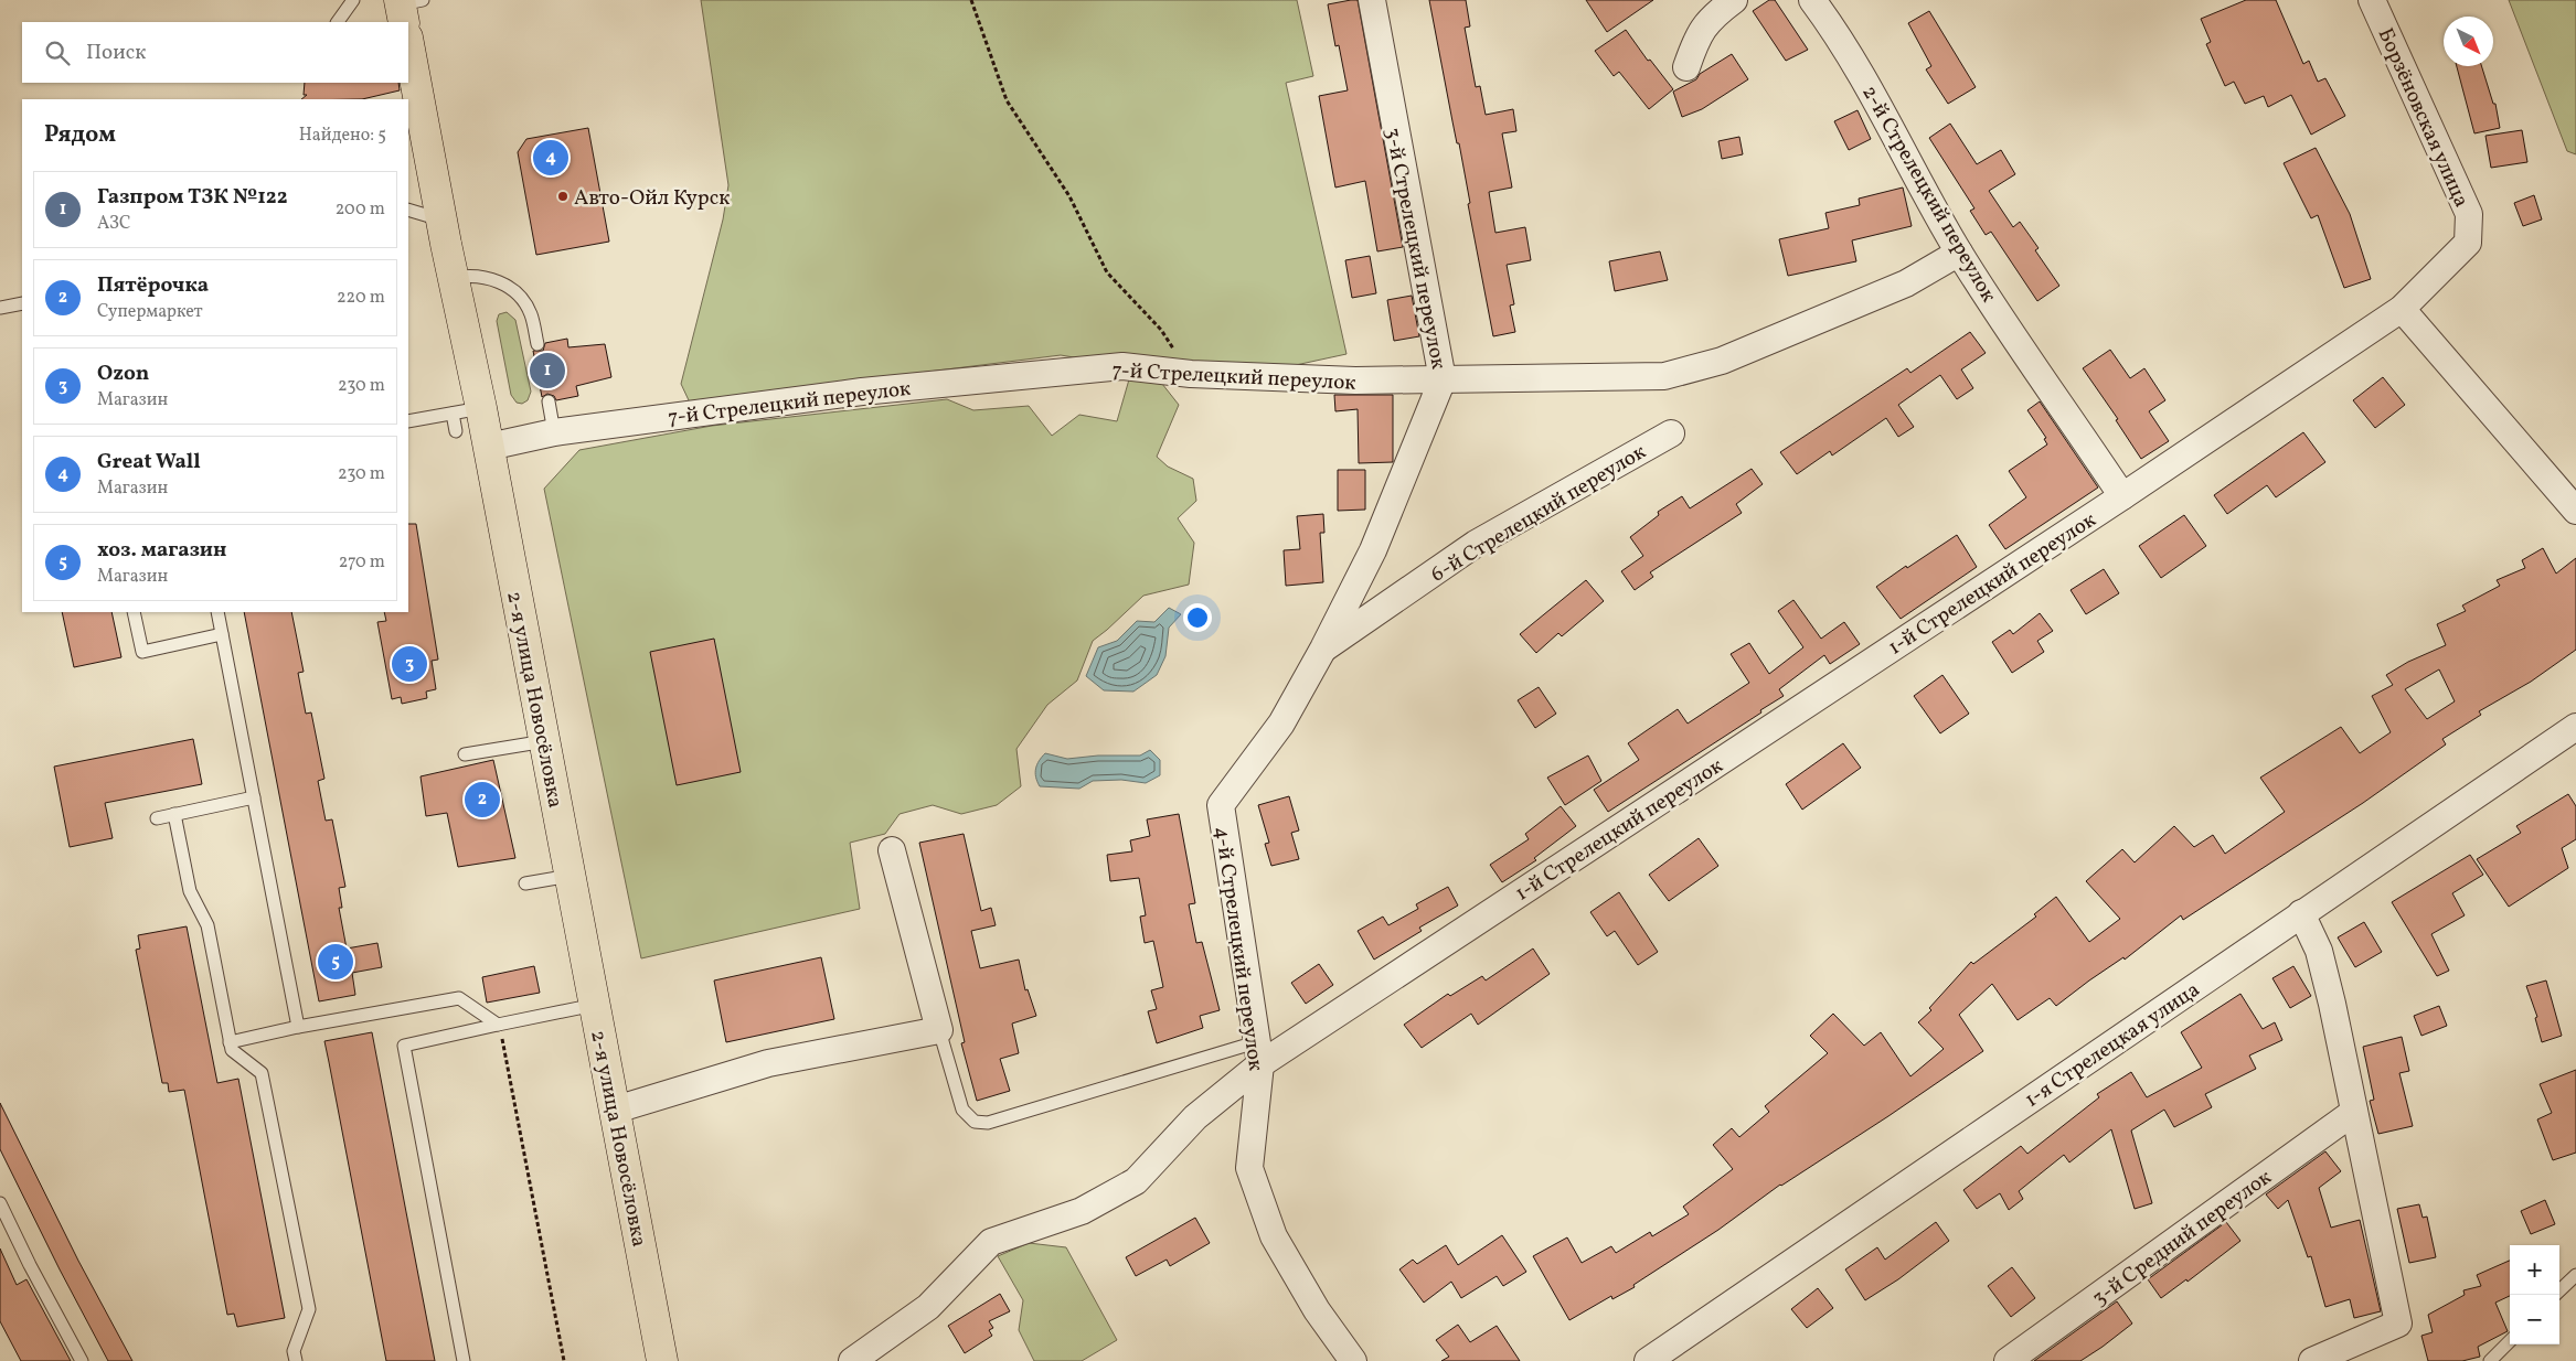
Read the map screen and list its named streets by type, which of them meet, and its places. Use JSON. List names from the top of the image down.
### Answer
{
  "streets": {
    "main road": ["2-я улица Новосёловка"],
    "street": [
      "Борзёновская улица",
      "2-й Стрелецкий переулок",
      "3-й Стрелецкий переулок",
      "7-й Стрелецкий переулок",
      "6-й Стрелецкий переулок",
      "1-й Стрелецкий переулок",
      "4-й Стрелецкий переулок",
      "1-я Стрелецкая улица",
      "3-й Средний переулок"
    ]
  },
  "crossings": [
    ["Борзёновская улица", "1-й Стрелецкий переулок"],
    ["2-й Стрелецкий переулок", "7-й Стрелецкий переулок"],
    ["2-й Стрелецкий переулок", "1-й Стрелецкий переулок"],
    ["3-й Стрелецкий переулок", "7-й Стрелецкий переулок"],
    ["3-й Стрелецкий переулок", "6-й Стрелецкий переулок"],
    ["3-й Стрелецкий переулок", "4-й Стрелецкий переулок"],
    ["7-й Стрелецкий переулок", "2-я улица Новосёловка"],
    ["1-й Стрелецкий переулок", "4-й Стрелецкий переулок"]
  ],
  "places": ["Авто-Ойл Курск"],
  "north": "bottom right",
  "page": {
    "search": "Поиск",
    "heading": ["Рядом", "Найдено: 5"],
    "pins": [
      "4",
      "1",
      "3",
      "2",
      "5"
    ],
    "list": [
      {
        "mark": "1",
        "name": "Газпром ТЗК №122",
        "note": "АЗС",
        "value": "200 m"
      },
      {
        "mark": "2",
        "name": "Пятёрочка",
        "note": "Супермаркет",
        "value": "220 m"
      },
      {
        "mark": "3",
        "name": "Ozon",
        "note": "Магазин",
        "value": "230 m"
      },
      {
        "mark": "4",
        "name": "Great Wall",
        "note": "Магазин",
        "value": "230 m"
      },
      {
        "mark": "5",
        "name": "хоз. магазин",
        "note": "Магазин",
        "value": "270 m"
      }
    ],
    "map_buttons": ["+", "−"]
  }
}
